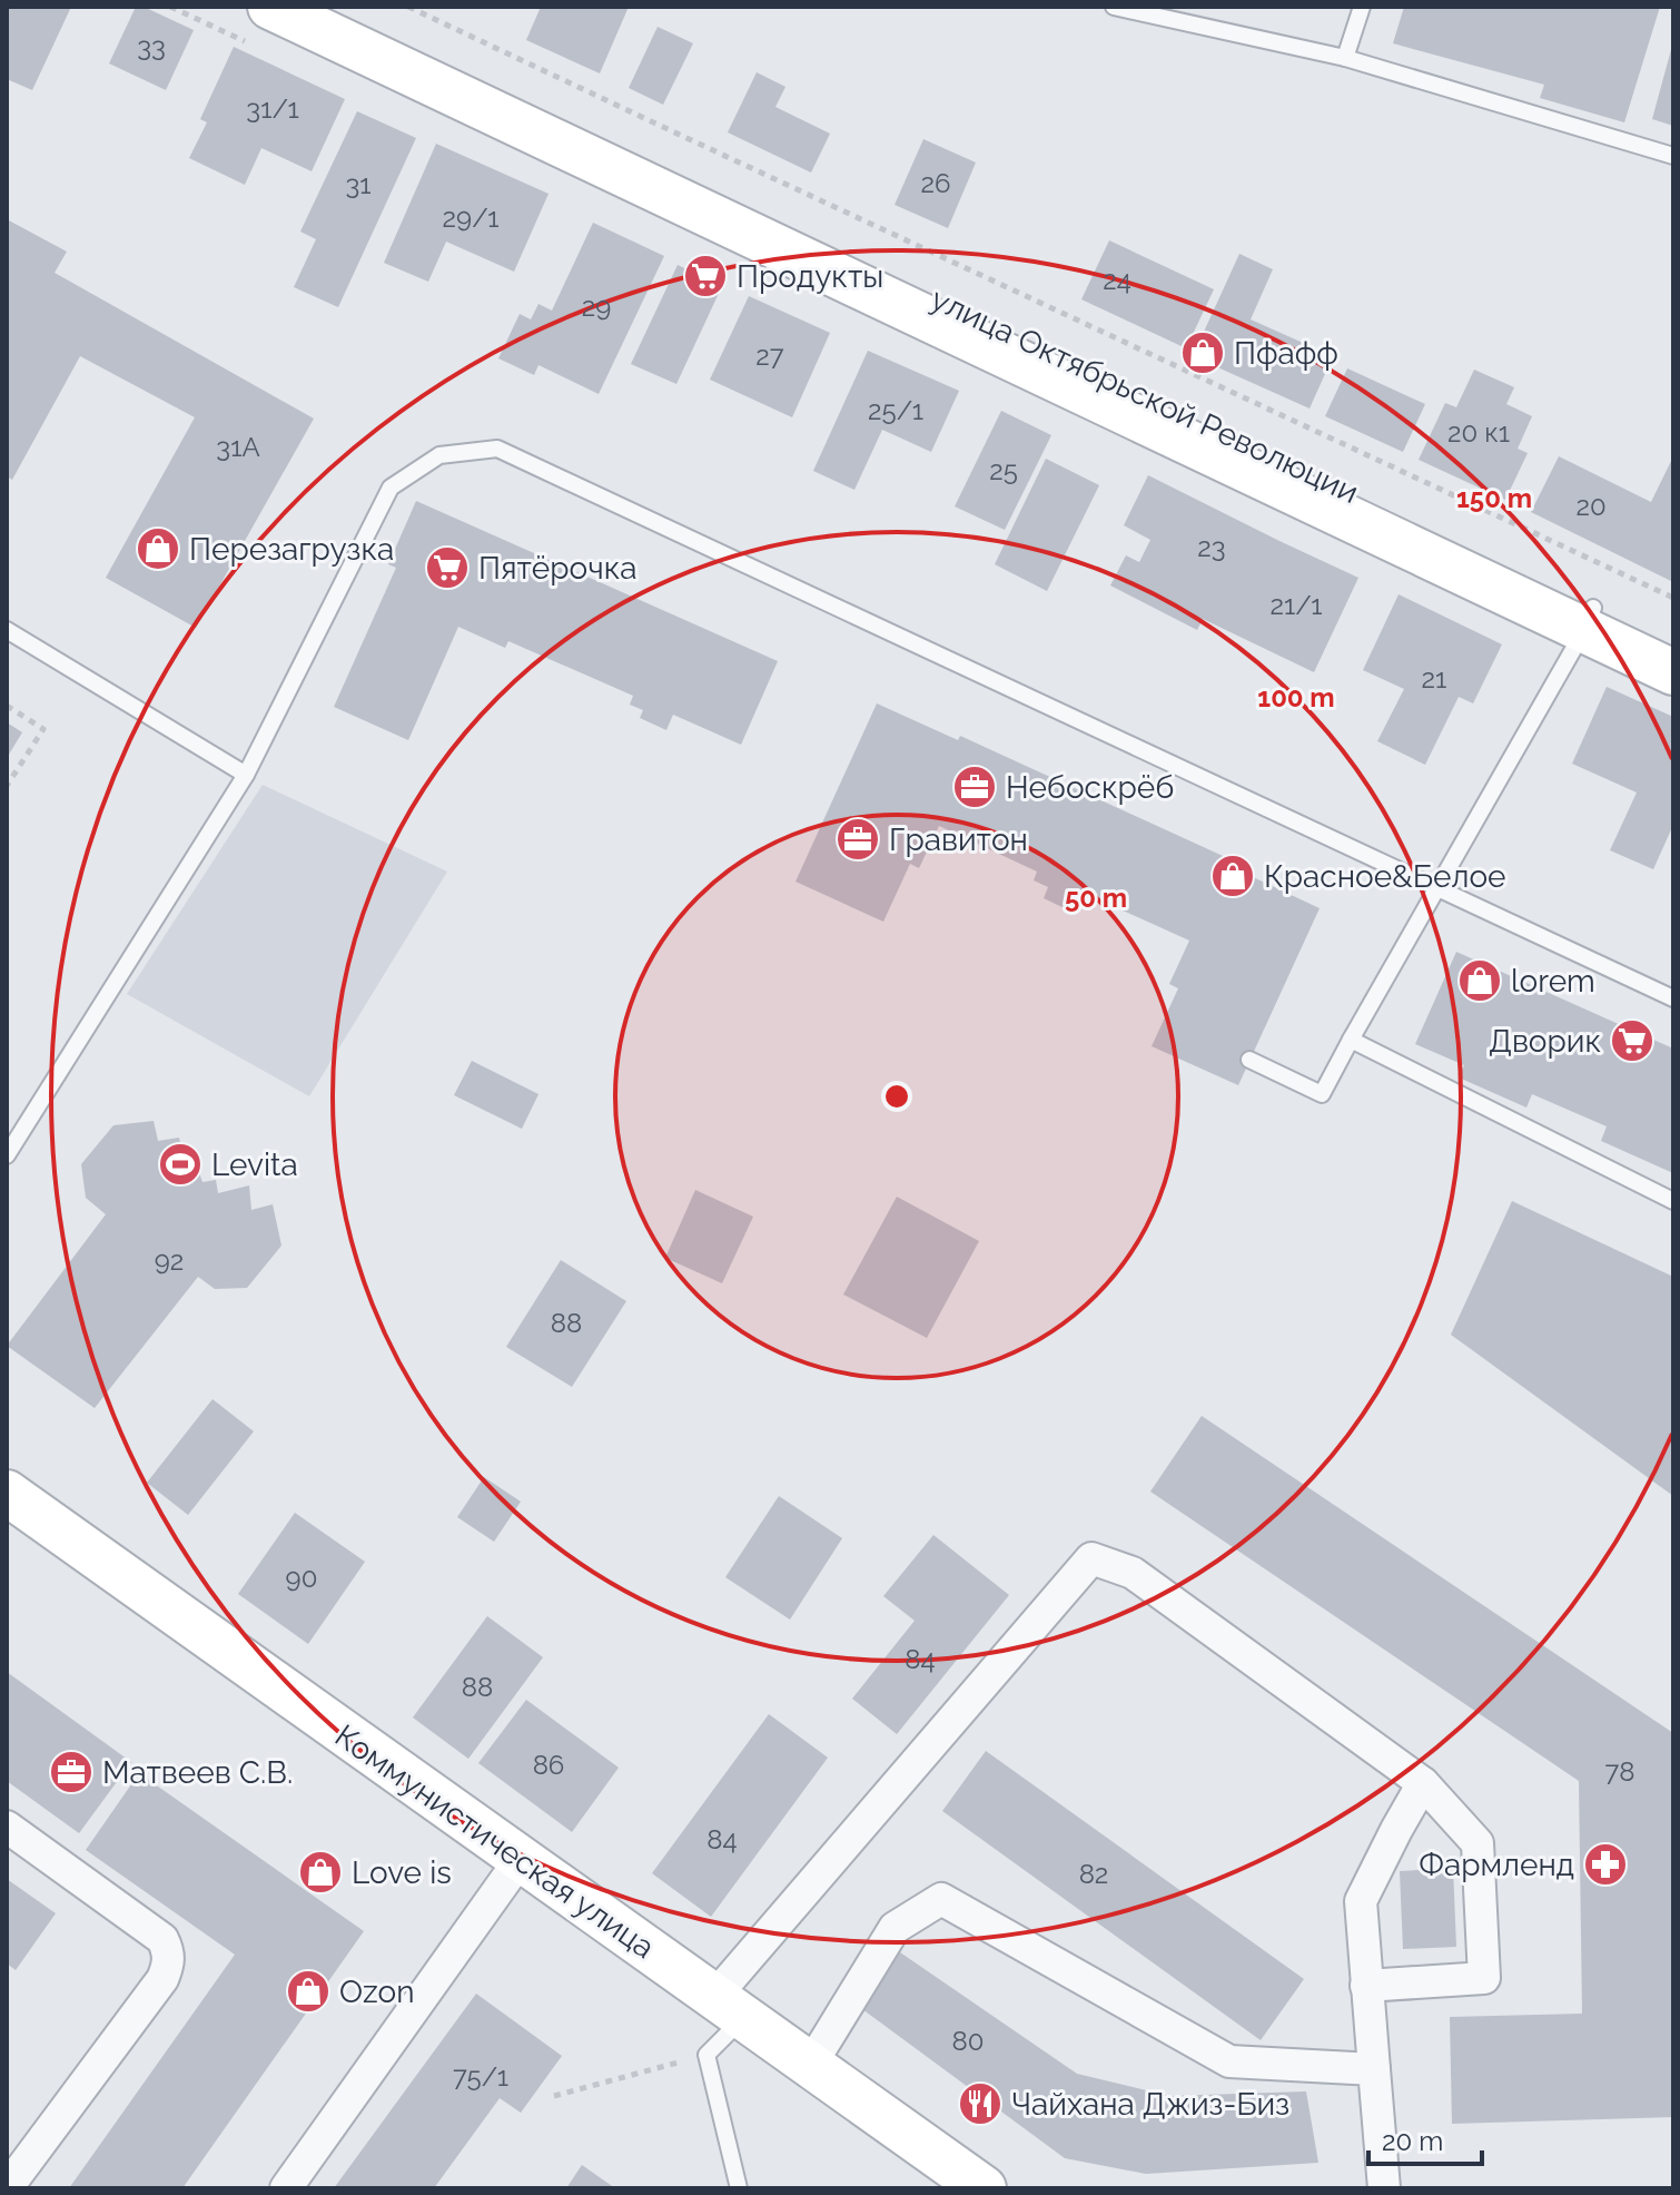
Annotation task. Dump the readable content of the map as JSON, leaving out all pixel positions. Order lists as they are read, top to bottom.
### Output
{
  "streets": {
    "street": ["улица Октябрьской Революции", "Коммунистическая улица"]
  },
  "places": {
    "supermarket": ["Продукты", "Пятёрочка", "Дворик"],
    "shop": [
      "Пфафф",
      "Перезагрузка",
      "Красное&Белое",
      "lorem",
      "Love is",
      "Ozon"
    ],
    "office": ["Небоскрёб", "Гравитон", "Матвеев С.В."],
    "sports": ["Levita"],
    "pharmacy": ["Фармленд"],
    "restaurant": ["Чайхана Джиз-Биз"]
  },
  "house_numbers": [
    "33",
    "31/1",
    "26",
    "31",
    "29/1",
    "24",
    "29",
    "27",
    "25/1",
    "20 к1",
    "31А",
    "25",
    "20",
    "23",
    "21/1",
    "21",
    "92",
    "88",
    "90",
    "84",
    "88",
    "86",
    "78",
    "84",
    "82",
    "80",
    "75/1"
  ],
  "scale_bar": "20 m",
  "rings": ["150 m", "100 m", "50 m"]
}
